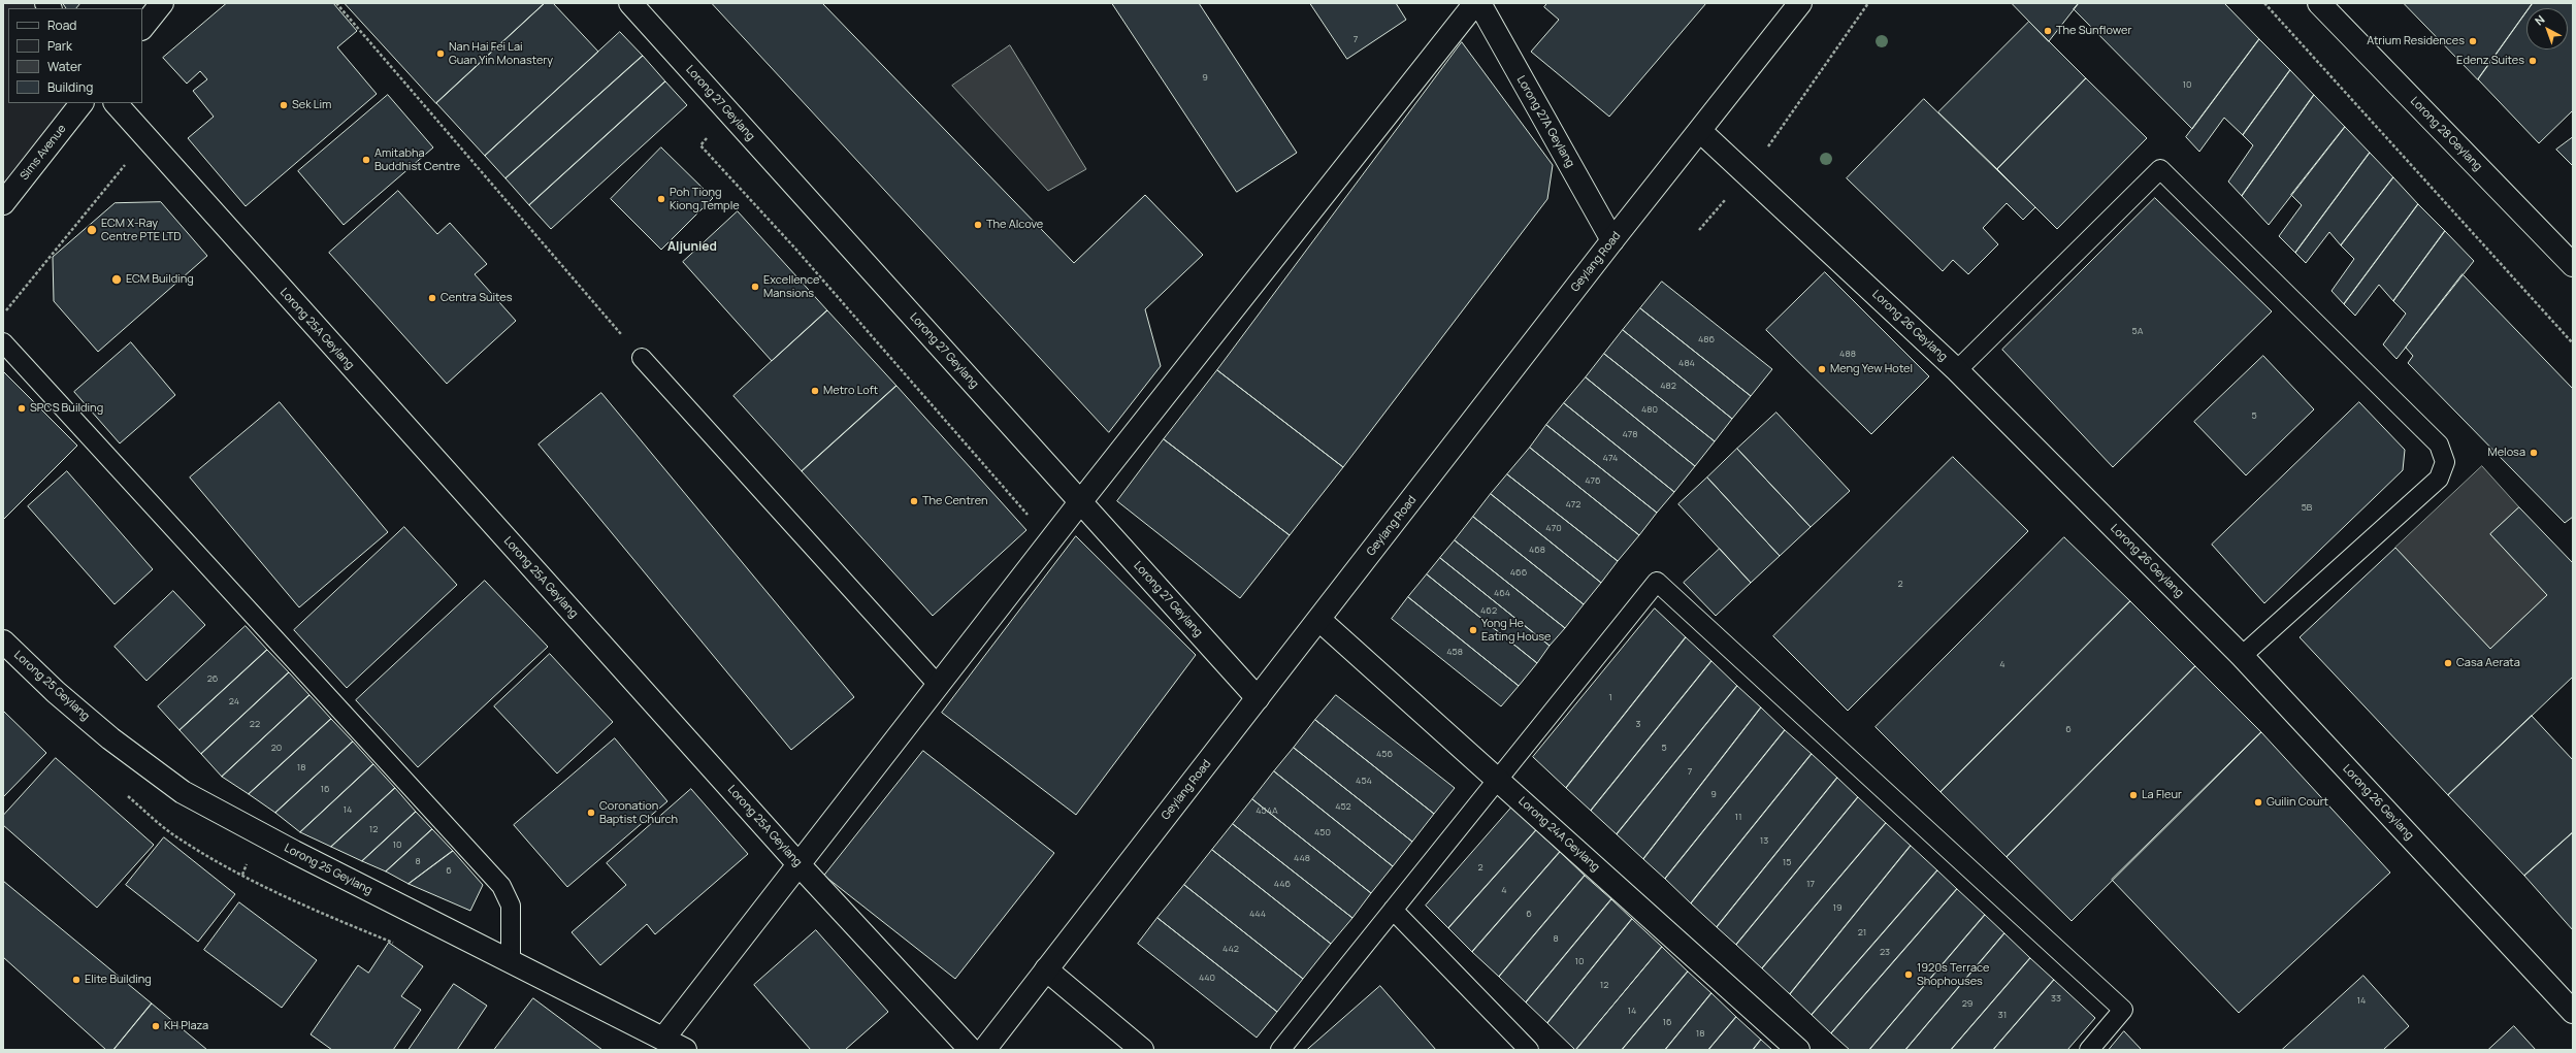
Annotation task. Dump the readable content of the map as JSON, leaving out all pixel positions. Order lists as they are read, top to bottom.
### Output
{
  "streets": {
    "street": [
      "Lorong 27 Geylang",
      "Lorong 27A Geylang",
      "Lorong 28 Geylang",
      "Sims Avenue",
      "Geylang Road",
      "Lorong 26 Geylang",
      "Lorong 25A Geylang",
      "Lorong 25 Geylang",
      "Lorong 24A Geylang"
    ]
  },
  "crossings": [
    ["Lorong 27 Geylang", "Geylang Road"],
    ["Lorong 27A Geylang", "Geylang Road"],
    ["Geylang Road", "Lorong 26 Geylang"],
    ["Geylang Road", "Lorong 24A Geylang"]
  ],
  "districts": ["Aljunied"],
  "places": [
    "The Sunflower",
    "Atrium Residences",
    "Nan Hai Fei Lai Guan Yin Monastery",
    "Edenz Suites",
    "Sek Lim",
    "Amitabha Buddhist Centre",
    "Poh Tiong Kiong Temple",
    "The Alcove",
    "ECM X-Ray Centre PTE LTD",
    "ECM Building",
    "Excellence Mansions",
    "Centra Suites",
    "Meng Yew Hotel",
    "Metro Loft",
    "SPCS Building",
    "Melosa",
    "The Centren",
    "Yong He Eating House",
    "Casa Aerata",
    "La Fleur",
    "Guilin Court",
    "Coronation Baptist Church",
    "1920s Terrace Shophouses",
    "Elite Building",
    "KH Plaza"
  ],
  "house_numbers": [
    "7",
    "9",
    "10",
    "5A",
    "486",
    "488",
    "484",
    "482",
    "480",
    "5",
    "478",
    "474",
    "476",
    "472",
    "5B",
    "470",
    "468",
    "466",
    "2",
    "464",
    "462",
    "458",
    "4",
    "26",
    "1",
    "24",
    "22",
    "3",
    "6",
    "20",
    "5",
    "456",
    "18",
    "7",
    "454",
    "16",
    "9",
    "452",
    "14",
    "454A",
    "11",
    "12",
    "450",
    "13",
    "10",
    "448",
    "8",
    "15",
    "2",
    "6",
    "446",
    "17",
    "4",
    "19",
    "444",
    "6",
    "21",
    "8",
    "442",
    "23",
    "10",
    "440",
    "12",
    "33",
    "14",
    "29",
    "14",
    "31",
    "16",
    "18"
  ],
  "legend": [
    "Road",
    "Park",
    "Water",
    "Building"
  ],
  "north": "top left"
}
